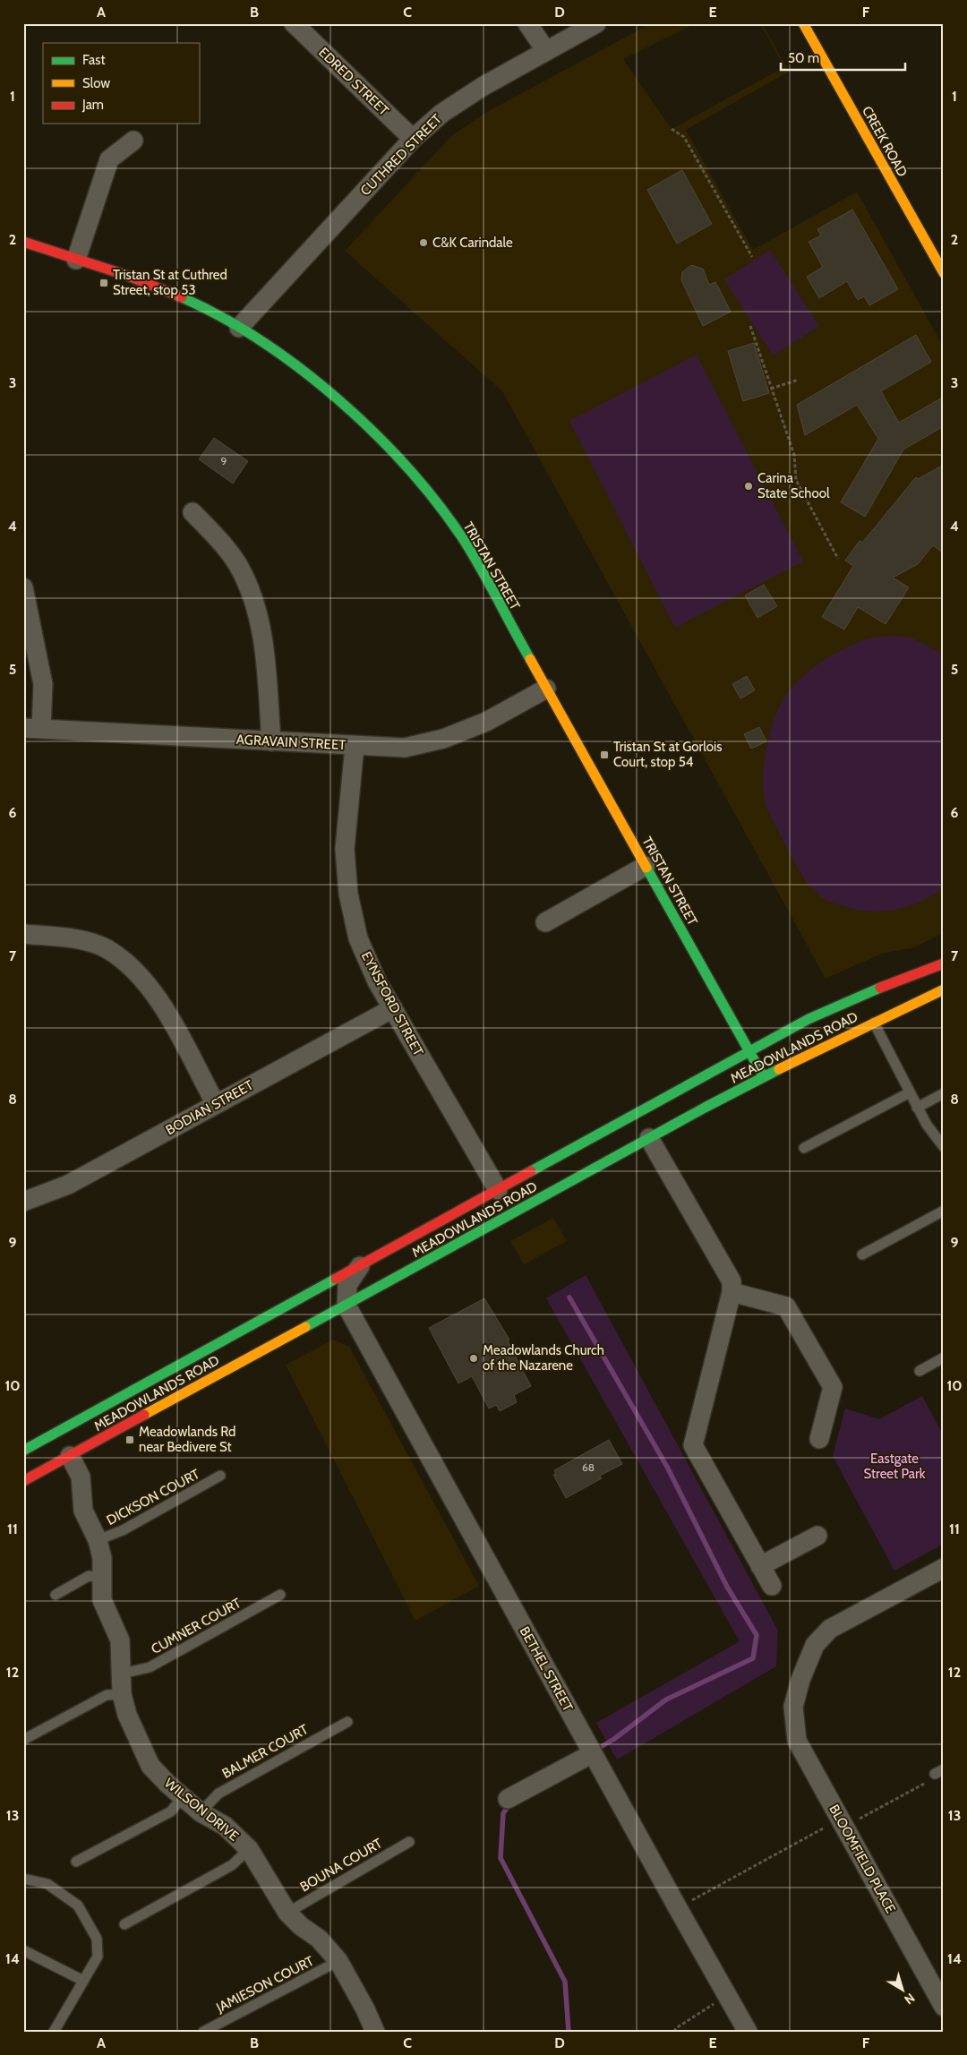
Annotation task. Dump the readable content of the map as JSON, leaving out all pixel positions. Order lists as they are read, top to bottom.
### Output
{
  "streets": {
    "main road": ["CREEK ROAD", "TRISTAN STREET", "MEADOWLANDS ROAD"],
    "street": [
      "EDRED STREET",
      "CUTHRED STREET",
      "AGRAVAIN STREET",
      "EYNSFORD STREET",
      "BODIAN STREET",
      "BETHEL STREET",
      "WILSON DRIVE",
      "BLOOMFIELD PLACE"
    ],
    "lane": [
      "DICKSON COURT",
      "CUMNER COURT",
      "BALMER COURT",
      "BOUNA COURT",
      "JAMIESON COURT"
    ]
  },
  "crossings": [
    ["EDRED STREET", "CUTHRED STREET"],
    ["CUTHRED STREET", "TRISTAN STREET"],
    ["TRISTAN STREET", "AGRAVAIN STREET"],
    ["TRISTAN STREET", "MEADOWLANDS ROAD"],
    ["AGRAVAIN STREET", "EYNSFORD STREET"],
    ["EYNSFORD STREET", "MEADOWLANDS ROAD"],
    ["EYNSFORD STREET", "BODIAN STREET"],
    ["MEADOWLANDS ROAD", "BETHEL STREET"],
    ["MEADOWLANDS ROAD", "WILSON DRIVE"],
    ["DICKSON COURT", "WILSON DRIVE"],
    ["CUMNER COURT", "WILSON DRIVE"],
    ["BALMER COURT", "WILSON DRIVE"],
    ["WILSON DRIVE", "BOUNA COURT"],
    ["WILSON DRIVE", "JAMIESON COURT"]
  ],
  "parks": ["Eastgate Street Park"],
  "places": {
    "other": ["C&K Carindale", "Carina State School", "Meadowlands Church of the Nazarene"],
    "transit": ["Tristan St at Cuthred Street, stop 53", "Tristan St at Gorlois Court, stop 54", "Meadowlands Rd near Bedivere St"]
  },
  "house_numbers": ["9", "68"],
  "legend": ["Fast", "Slow", "Jam"],
  "scale_bar": "50 m",
  "north": "bottom right",
  "grid": {
    "columns": [
      "A",
      "B",
      "C",
      "D",
      "E",
      "F"
    ],
    "rows": [
      "1",
      "2",
      "3",
      "4",
      "5",
      "6",
      "7",
      "8",
      "9",
      "10",
      "11",
      "12",
      "13",
      "14"
    ]
  }
}
